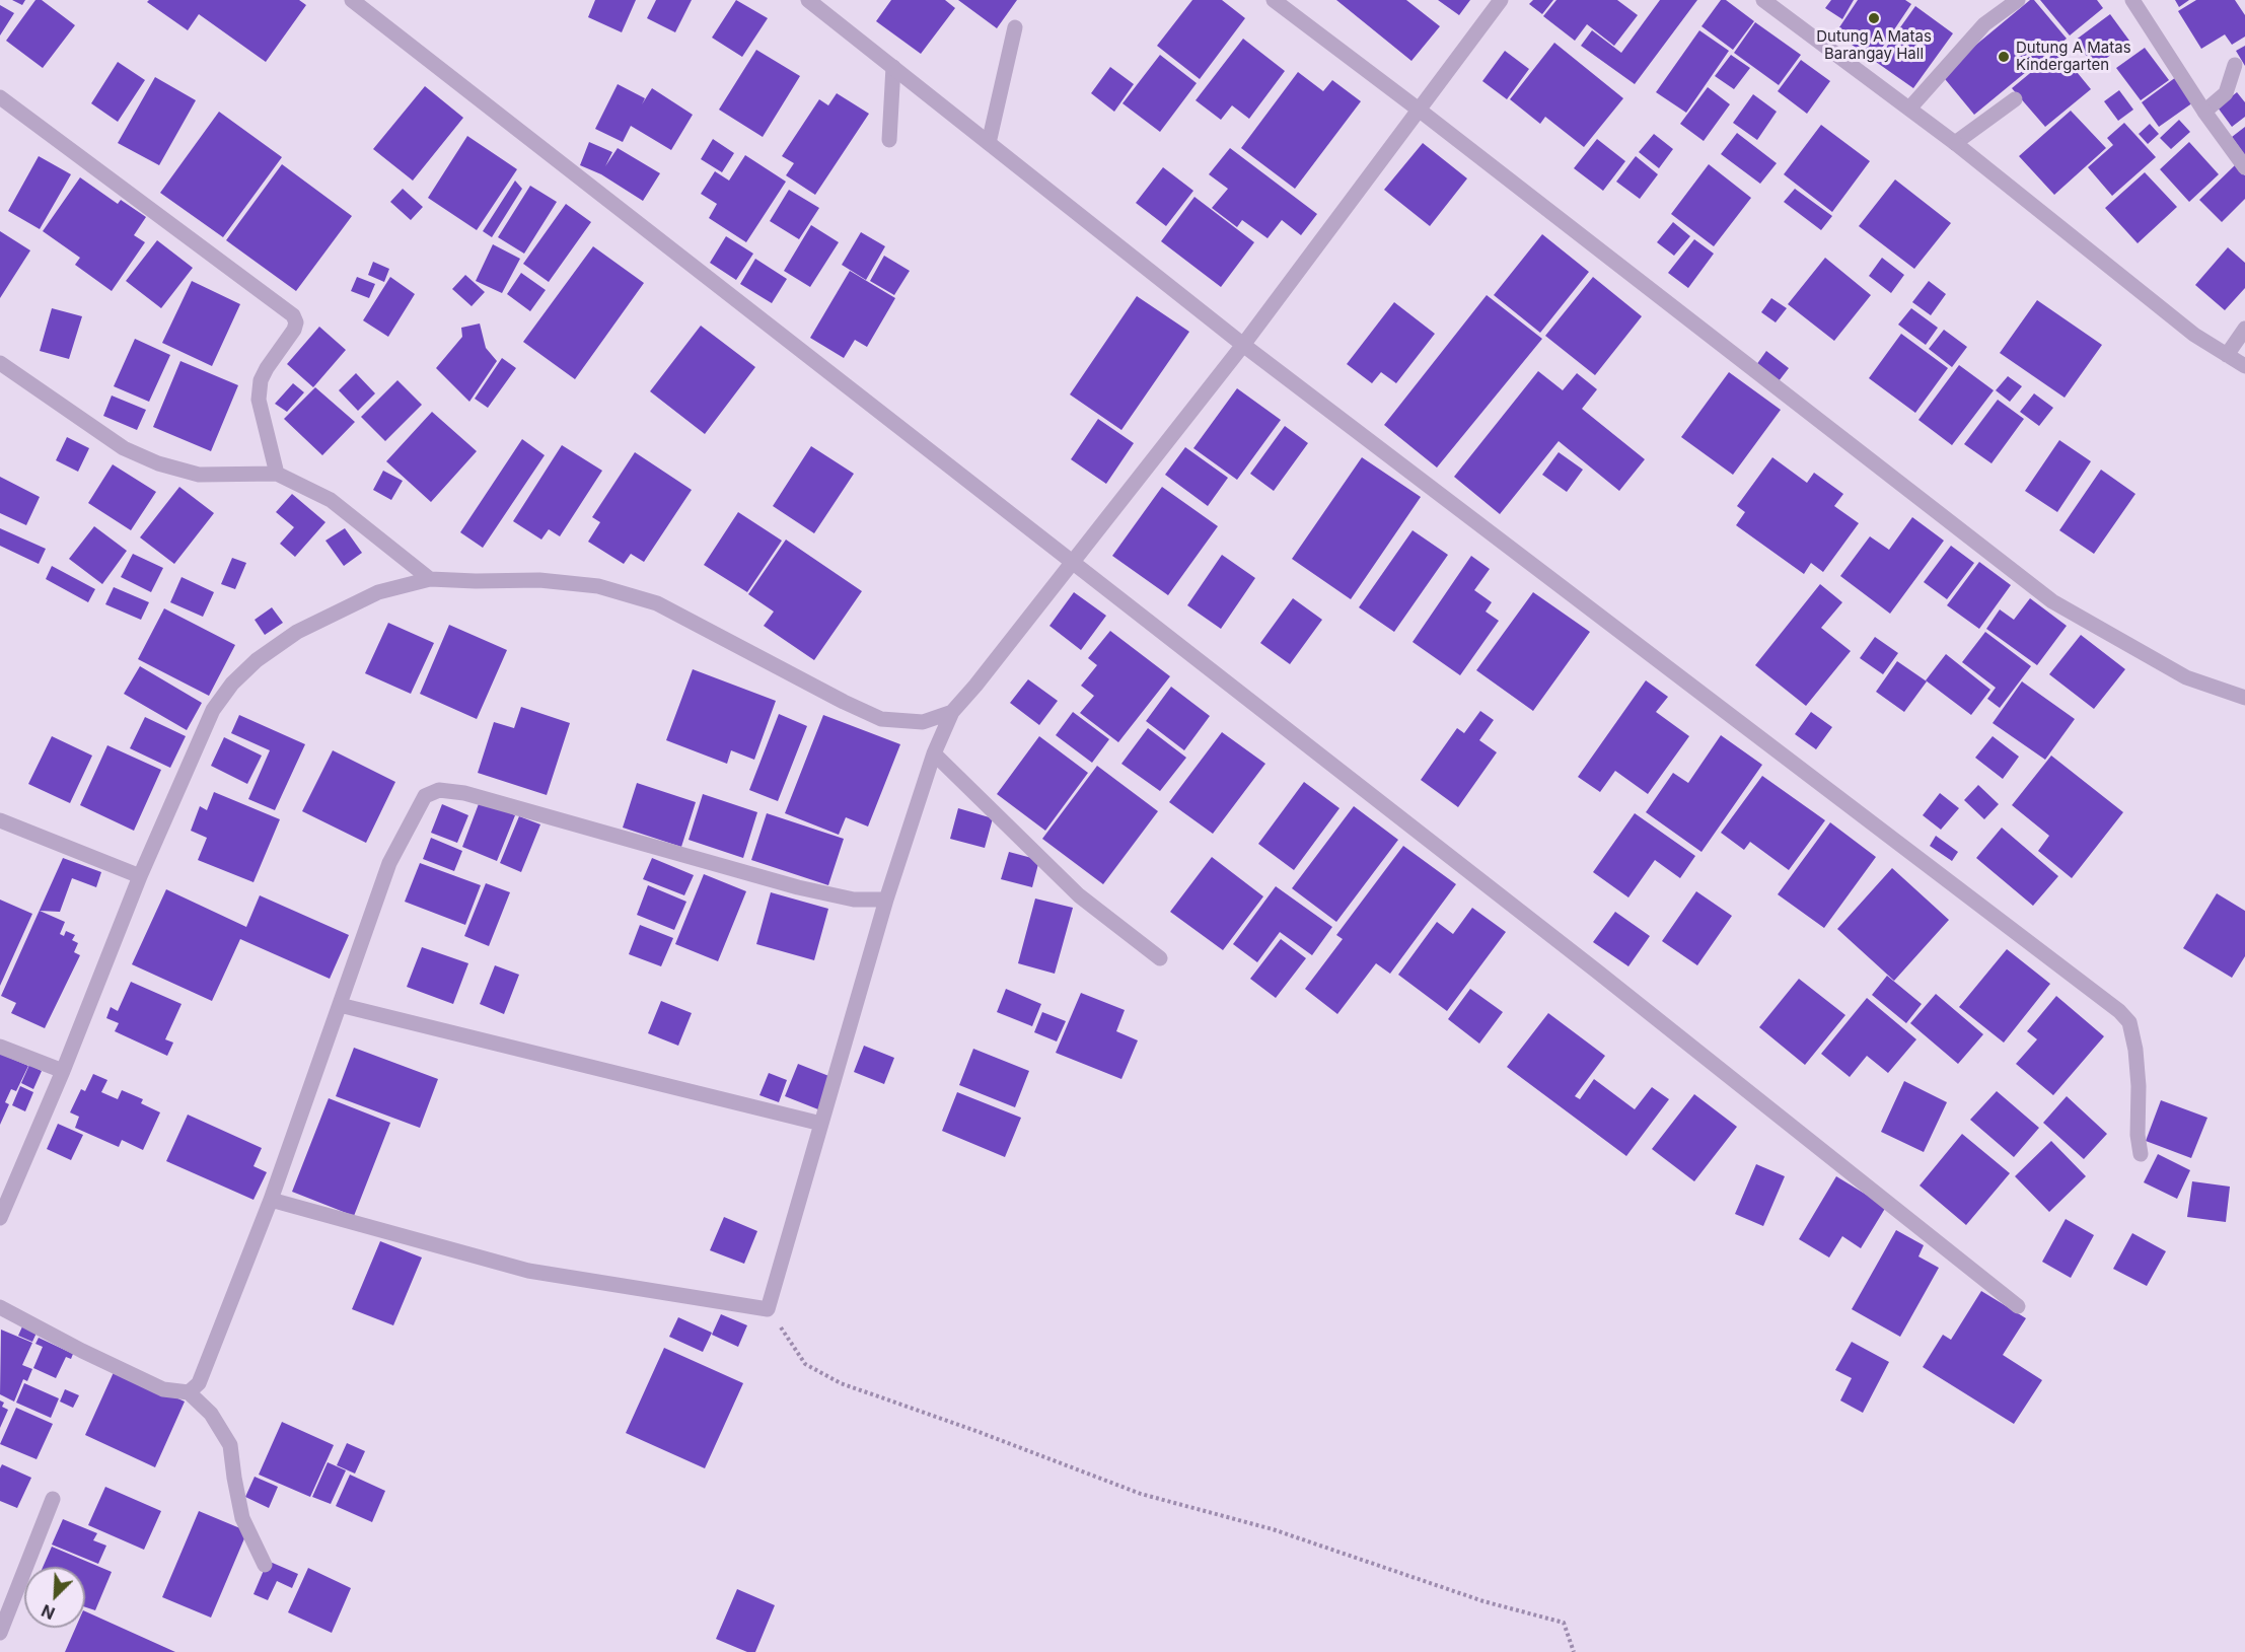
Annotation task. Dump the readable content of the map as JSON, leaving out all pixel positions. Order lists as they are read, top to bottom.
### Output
{
  "places": ["Dutung A Matas Barangay Hall", "Dutung A Matas Kindergarten"],
  "north": "bottom left"
}
